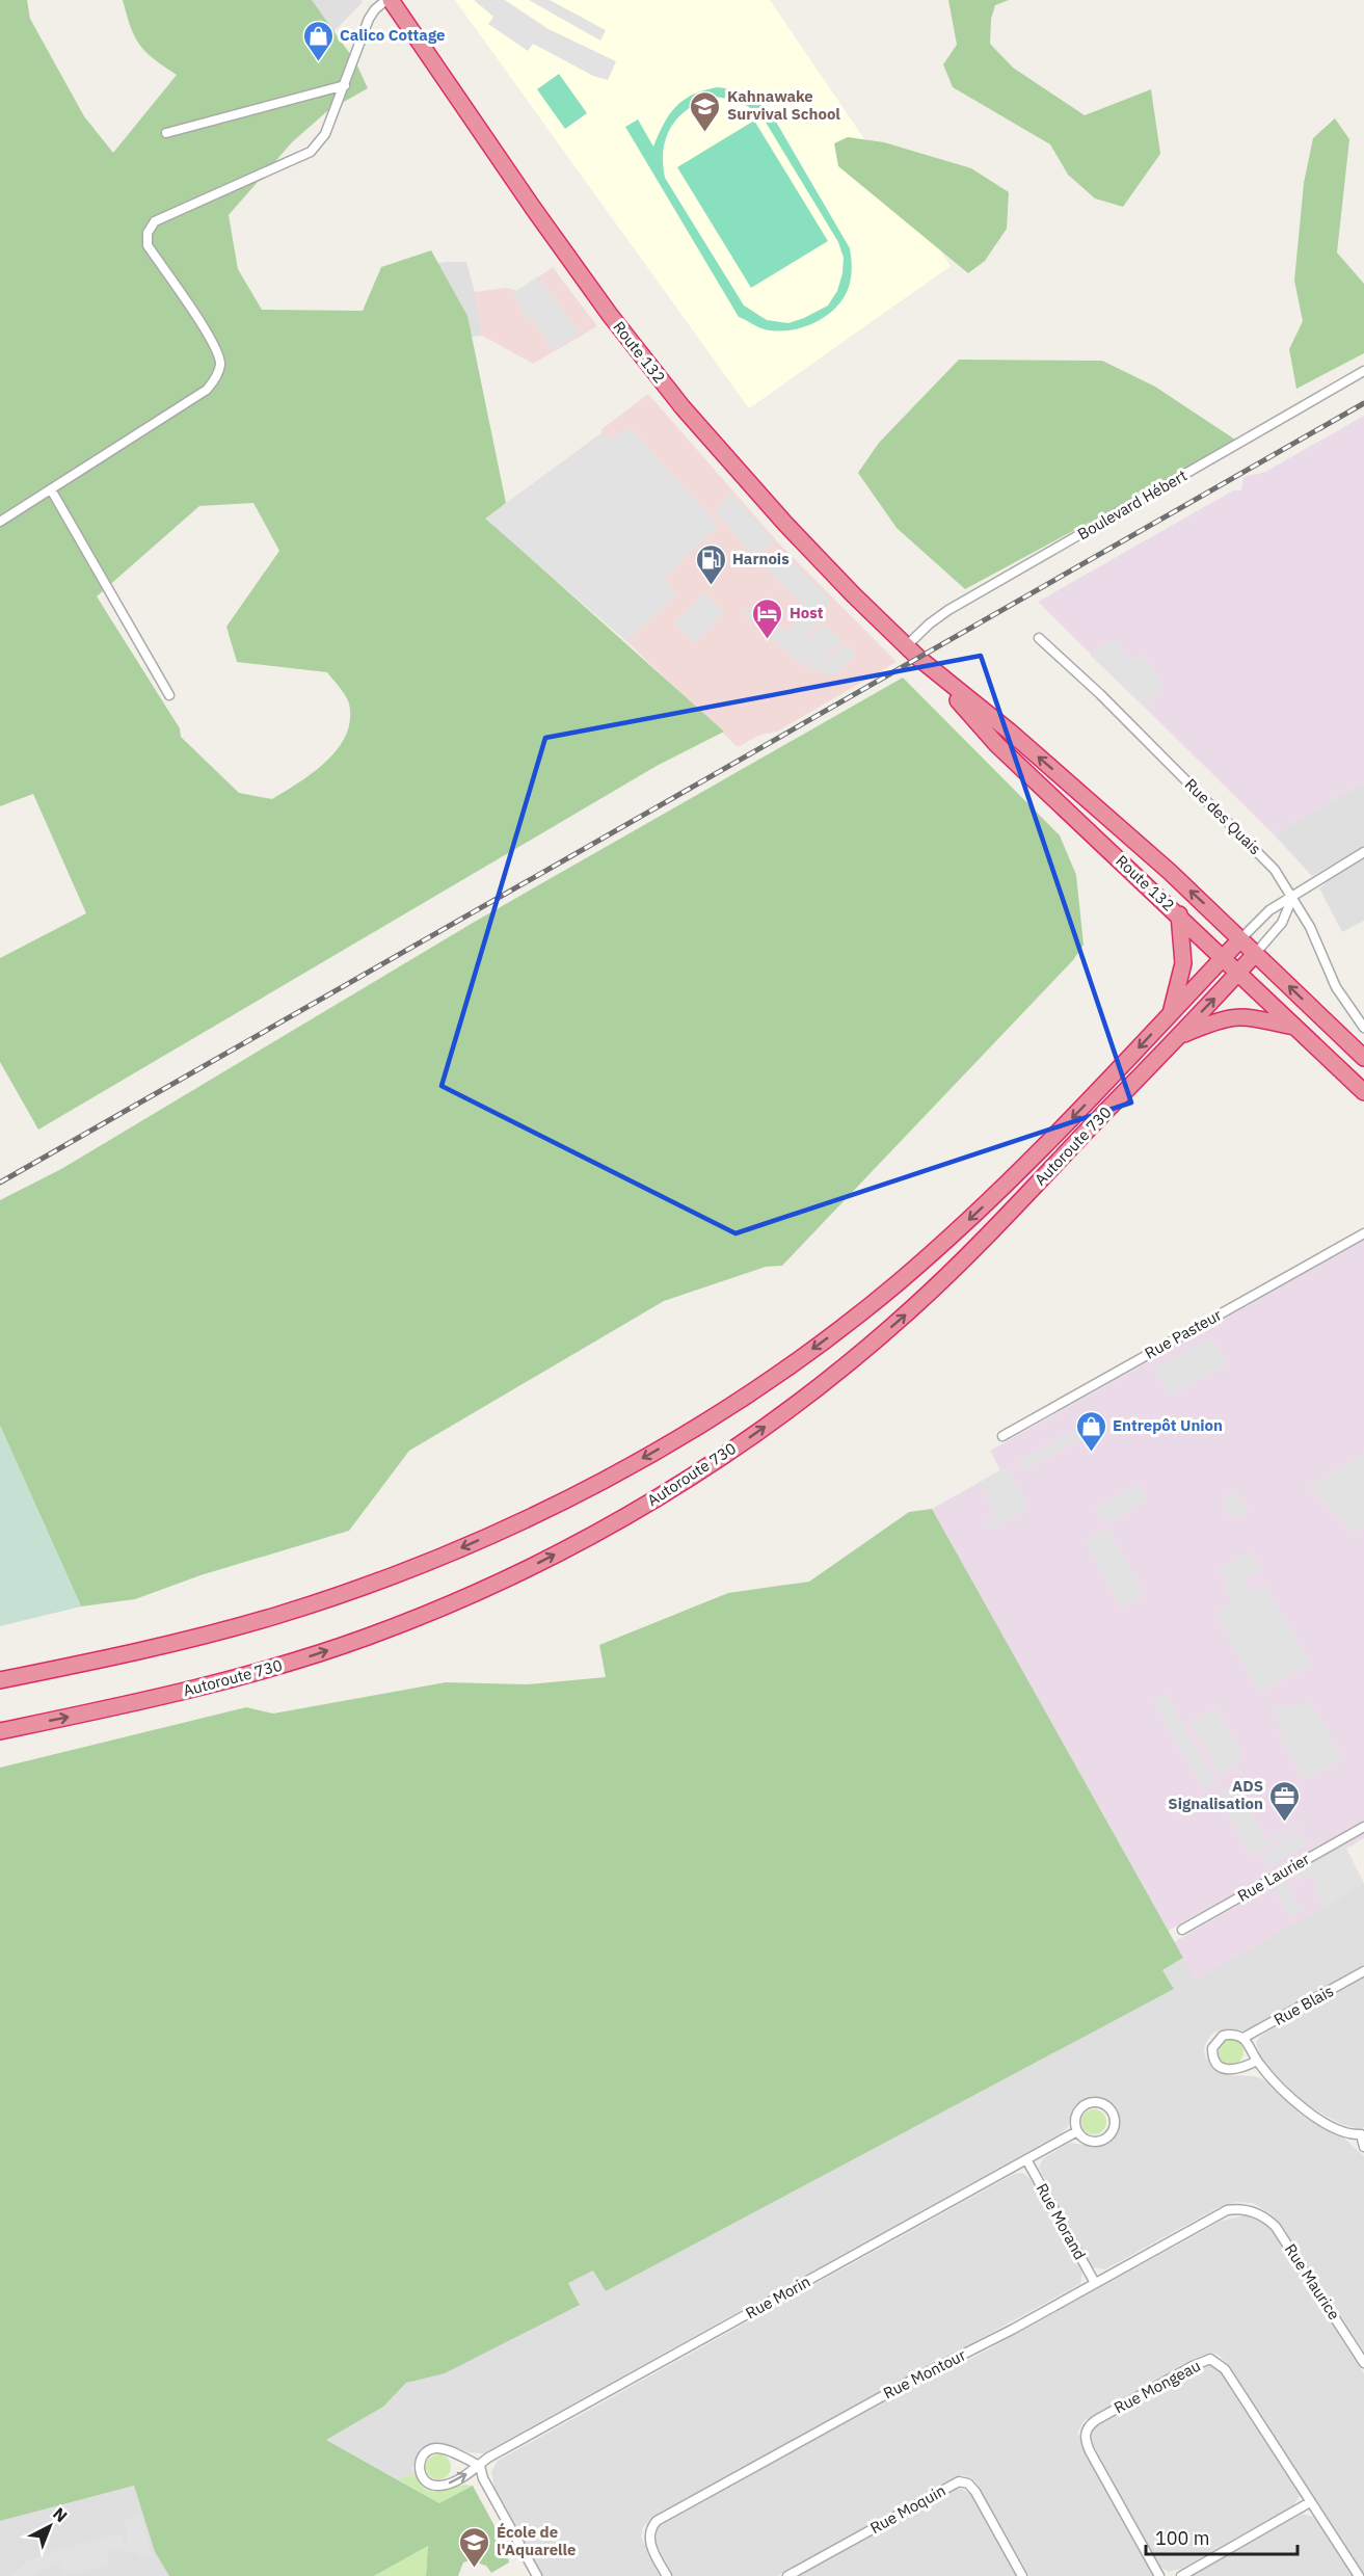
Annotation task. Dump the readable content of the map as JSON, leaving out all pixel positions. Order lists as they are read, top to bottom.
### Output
{
  "streets": {
    "highway": ["Route 132", "Autoroute 730"],
    "street": [
      "Boulevard Hébert",
      "Rue des Quais",
      "Rue Pasteur",
      "Rue Laurier",
      "Rue Blais",
      "Rue Morand",
      "Rue Maurice",
      "Rue Morin",
      "Rue Montour",
      "Rue Mongeau",
      "Rue Moquin"
    ]
  },
  "crossings": [
    ["Route 132", "Boulevard Hébert"],
    ["Route 132", "Autoroute 730"],
    ["Rue Morand", "Rue Morin"],
    ["Rue Morand", "Rue Montour"],
    ["Rue Maurice", "Rue Montour"]
  ],
  "places": {
    "shop": ["Calico Cottage", "Entrepôt Union"],
    "school or university": ["Kahnawake Survival School", "École de l'Aquarelle"],
    "fuel station": ["Harnois"],
    "hotel": ["Host"],
    "office": ["ADS Signalisation"]
  },
  "scale_bar": "100 m",
  "north": "top right"
}
